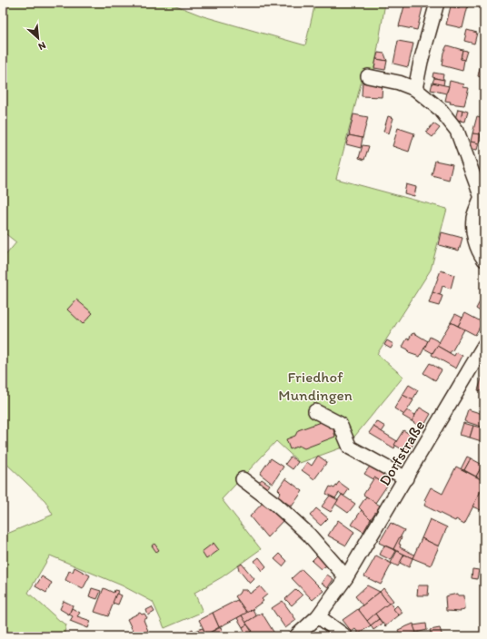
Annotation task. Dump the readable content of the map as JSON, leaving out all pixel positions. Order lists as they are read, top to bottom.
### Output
{
  "streets": {
    "street": ["Dorfstraße"]
  },
  "parks": ["Friedhof Mundingen"],
  "north": "bottom right"
}
